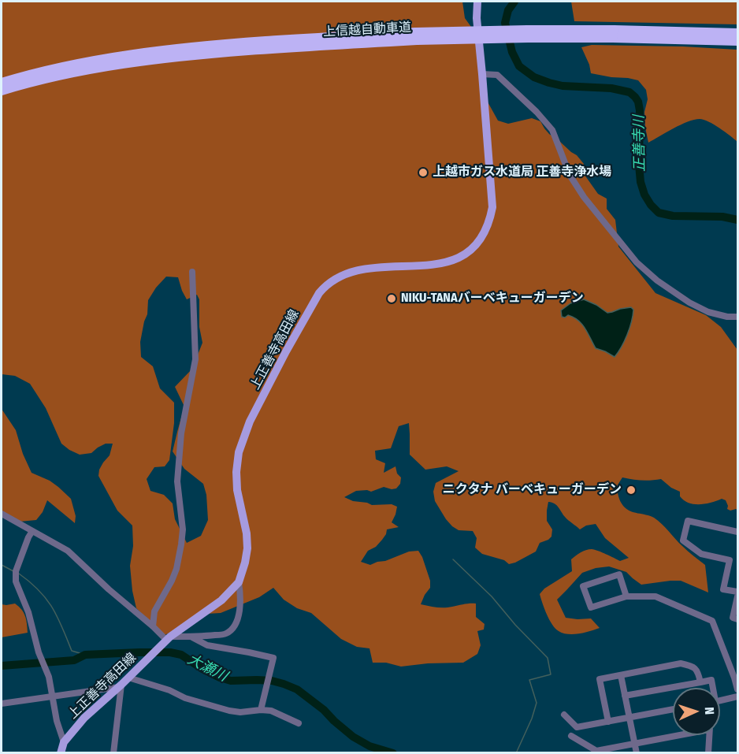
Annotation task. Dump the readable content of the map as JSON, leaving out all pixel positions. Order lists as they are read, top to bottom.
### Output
{
  "streets": {
    "highway": ["上信越自動車道"],
    "main road": ["上正善寺高田線"]
  },
  "water": ["正善寺川", "大瀬川"],
  "places": ["上越市ガス水道局 正善寺浄水場", "NIKU-TANAバーベキューガーデン", "ニクタナ バーベキューガーデン"],
  "north": "right"
}
